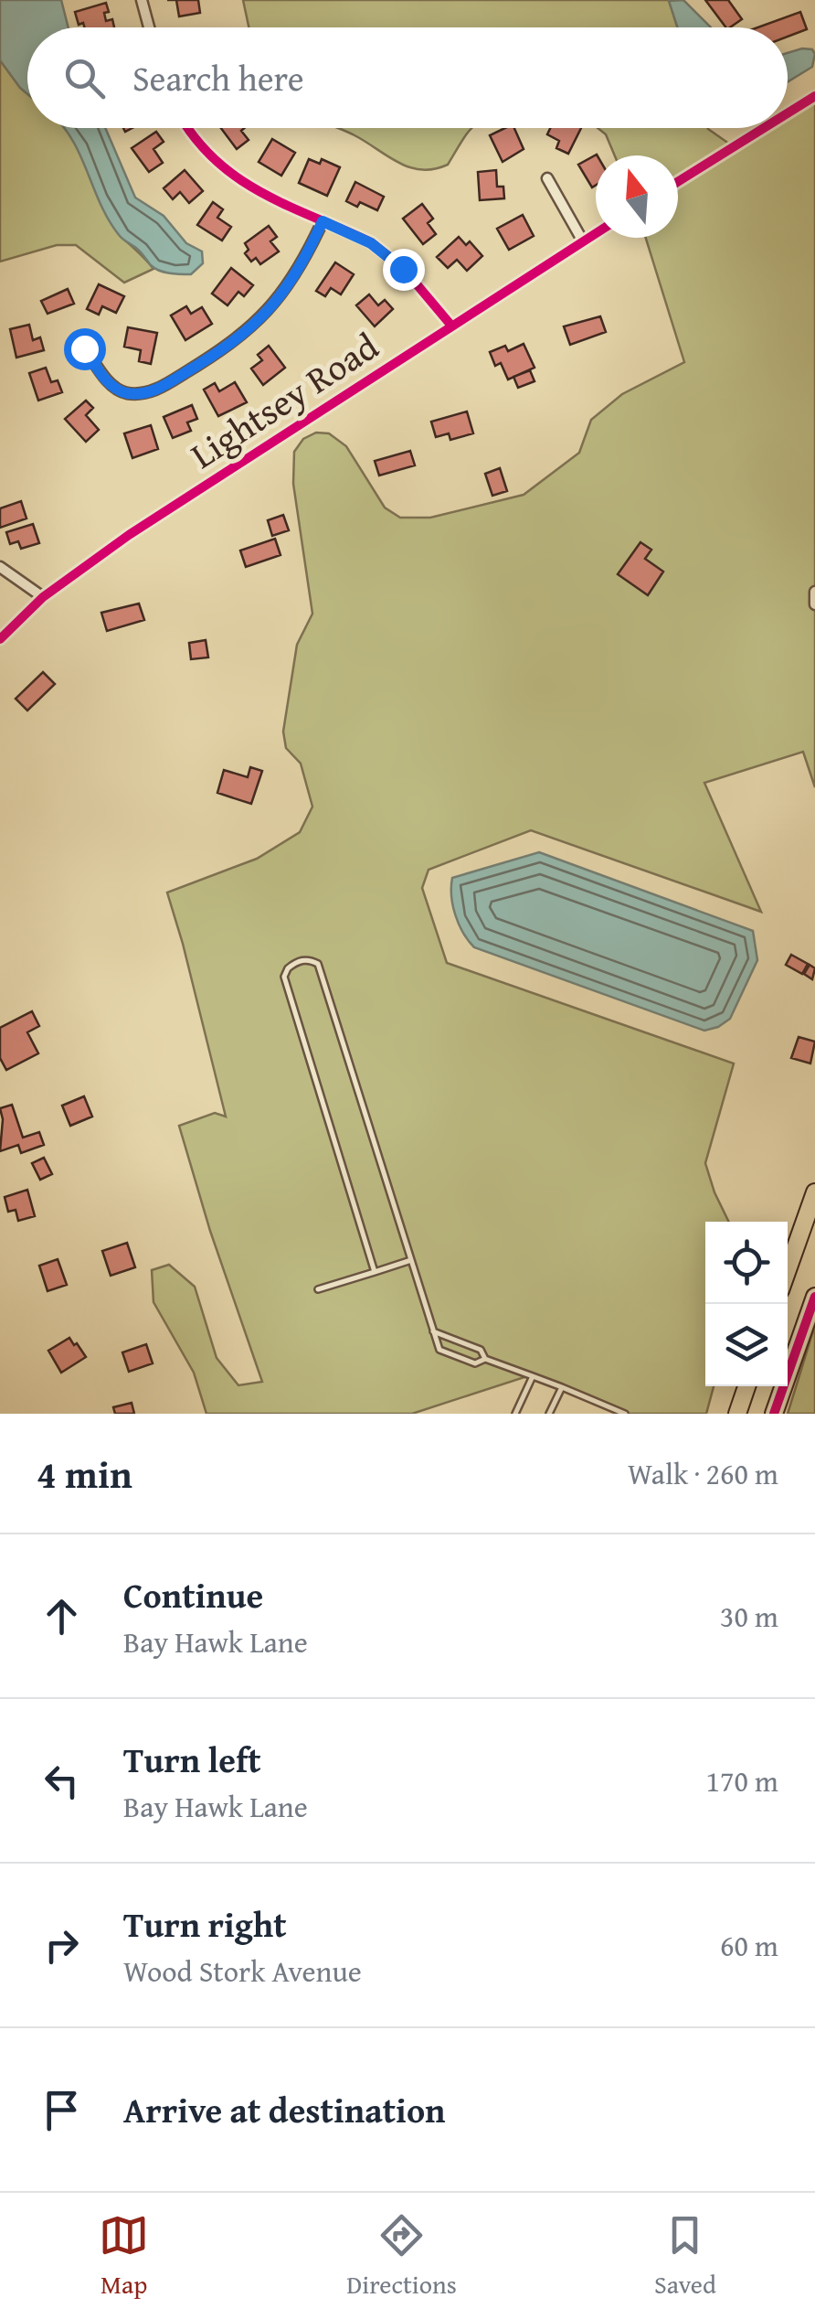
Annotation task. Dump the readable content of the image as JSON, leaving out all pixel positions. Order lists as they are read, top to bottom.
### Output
{
  "streets": {
    "street": ["Lightsey Road"]
  },
  "north": "top",
  "page": {
    "search": "Search here",
    "heading": ["4 min", "Walk · 260 m"],
    "list": [
      ["Continue", "Bay Hawk Lane", "30 m"],
      ["Turn left", "Bay Hawk Lane", "170 m"],
      ["Turn right", "Wood Stork Avenue", "60 m"],
      "Arrive at destination"
    ],
    "nav": ["Map", "Directions", "Saved"]
  }
}
